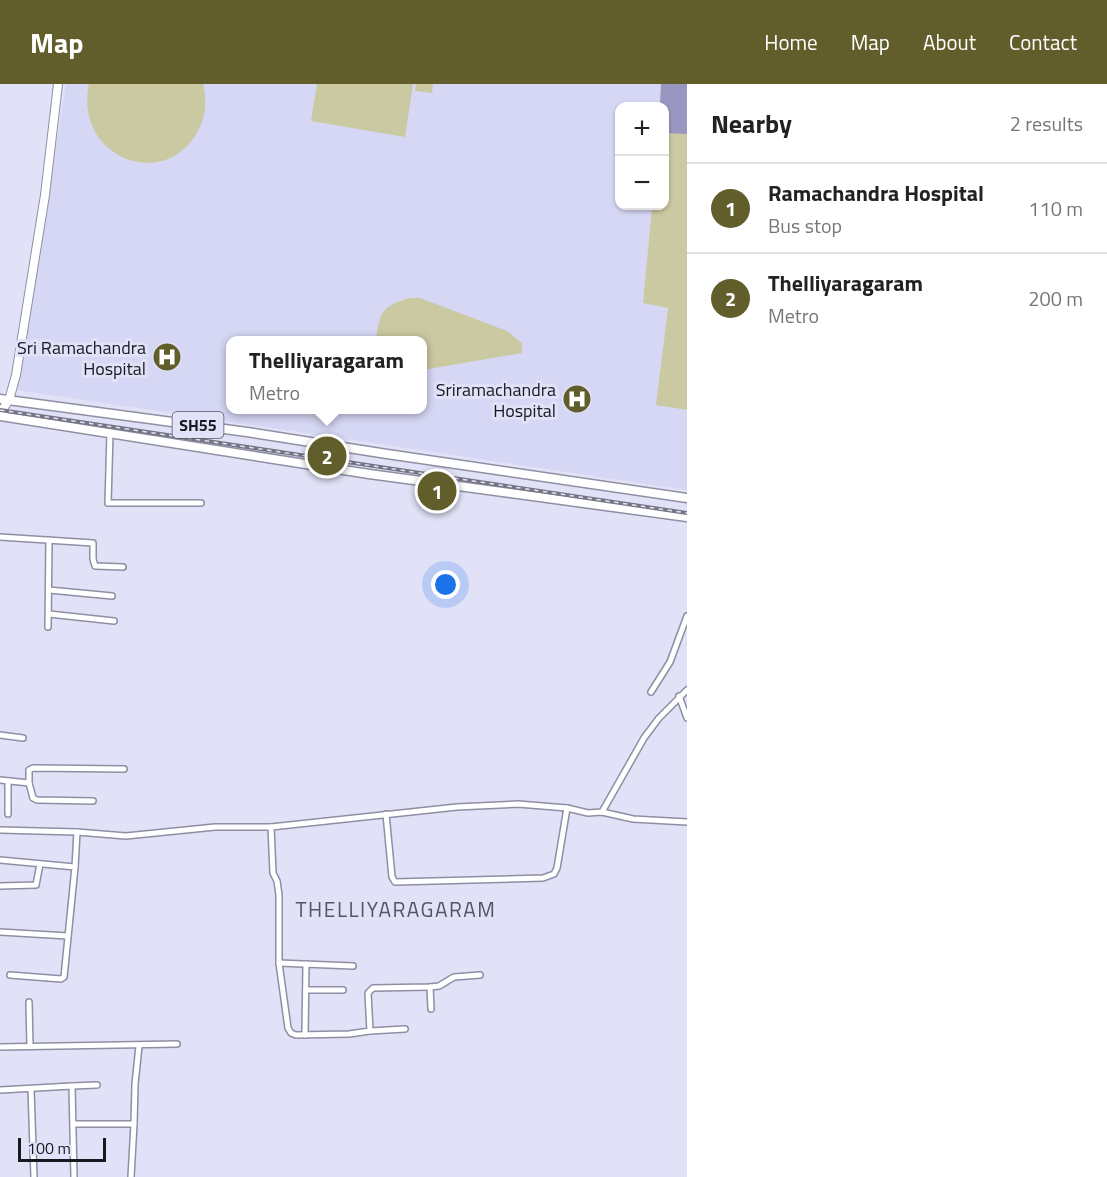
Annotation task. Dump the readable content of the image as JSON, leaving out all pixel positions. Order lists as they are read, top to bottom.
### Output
{
  "streets": {
    "main road": ["SH55"]
  },
  "districts": ["THELLIYARAGARAM"],
  "places": {
    "hospital": ["Sri Ramachandra Hospital", "Sriramachandra Hospital"]
  },
  "scale_bar": "100 m",
  "page": {
    "header": "Map",
    "nav": [
      "Home",
      "Map",
      "About",
      "Contact"
    ],
    "heading": ["Nearby", "2 results"],
    "map_buttons": ["+", "−"],
    "list": [
      {
        "mark": "1",
        "name": "Ramachandra Hospital",
        "note": "Bus stop",
        "value": "110 m"
      },
      {
        "mark": "2",
        "name": "Thelliyaragaram",
        "note": "Metro",
        "value": "200 m"
      }
    ],
    "popup": ["Thelliyaragaram", "Metro"],
    "pins": ["2", "1"],
    "scale": "100 m"
  }
}
